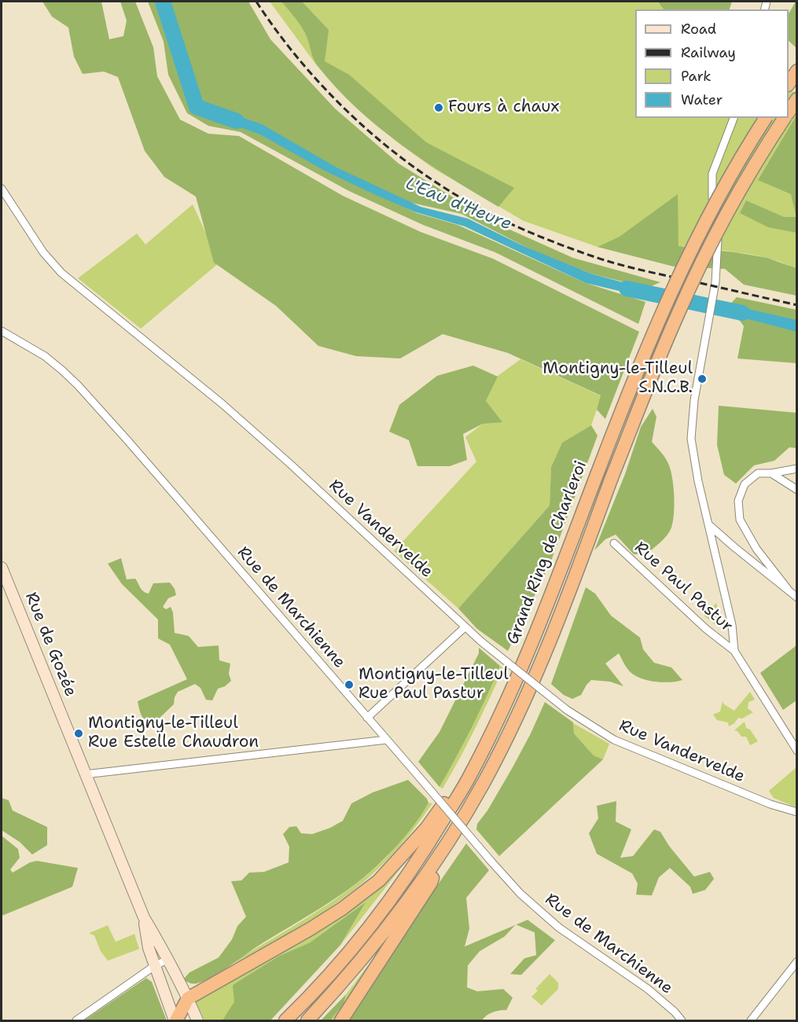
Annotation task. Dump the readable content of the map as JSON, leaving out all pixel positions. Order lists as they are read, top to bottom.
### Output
{
  "streets": {
    "highway": ["Grand Ring de Charleroi"],
    "main road": ["Rue de Gozée"],
    "street": ["Rue Vandervelde", "Rue Paul Pastur", "Rue de Marchienne"]
  },
  "water": ["L'Eau d'Heure"],
  "places": [
    "Fours à chaux",
    "Montigny-le-Tilleul S.N.C.B.",
    "Montigny-le-Tilleul Rue Paul Pastur",
    "Montigny-le-Tilleul Rue Estelle Chaudron"
  ],
  "legend": [
    "Road",
    "Railway",
    "Park",
    "Water"
  ]
}
